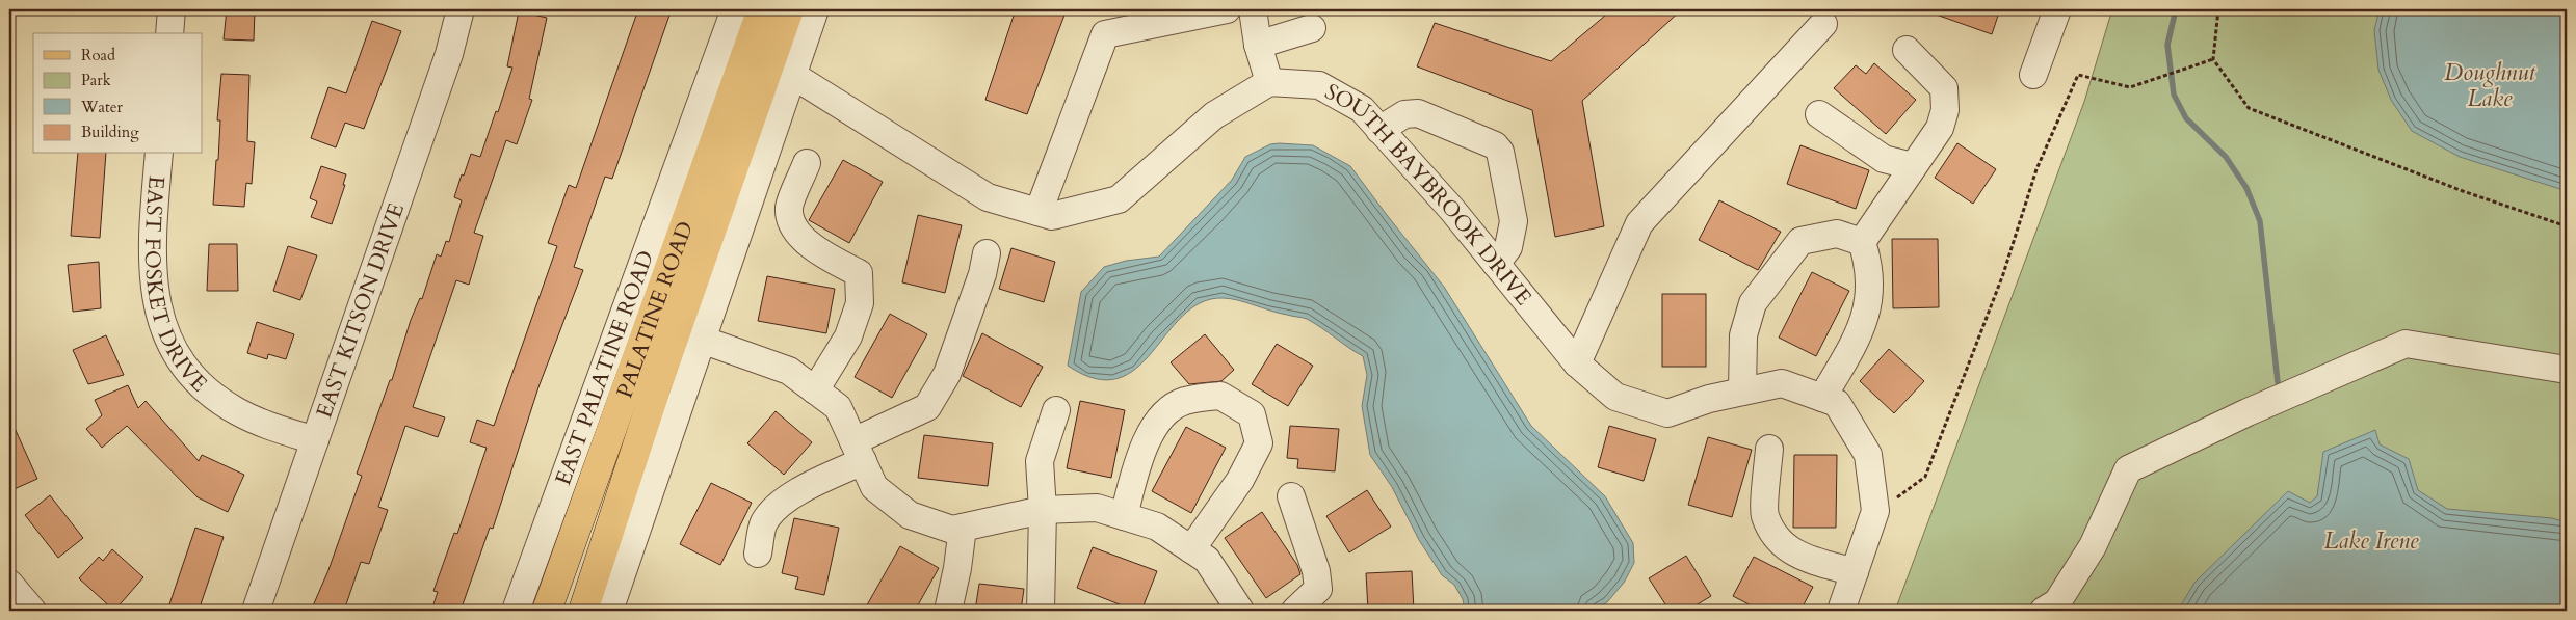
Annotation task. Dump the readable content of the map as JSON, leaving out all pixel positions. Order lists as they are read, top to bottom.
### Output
{
  "streets": {
    "main road": ["PALATINE ROAD"],
    "street": [
      "SOUTH BAYBROOK DRIVE",
      "EAST FOSKET DRIVE",
      "EAST KITSON DRIVE",
      "EAST PALATINE ROAD"
    ]
  },
  "crossings": [
    ["EAST FOSKET DRIVE", "EAST KITSON DRIVE"]
  ],
  "water": ["Doughnut Lake", "Lake Irene"],
  "legend": [
    "Road",
    "Park",
    "Water",
    "Building"
  ]
}
